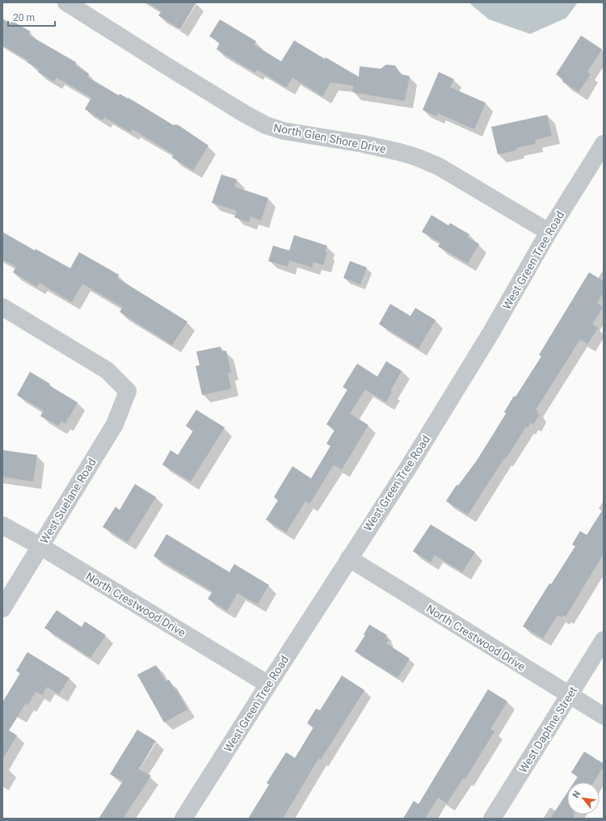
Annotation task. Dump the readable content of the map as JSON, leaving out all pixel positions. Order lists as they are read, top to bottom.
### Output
{
  "streets": {
    "street": [
      "North Glen Shore Drive",
      "West Green Tree Road",
      "West Suelane Road",
      "North Crestwood Drive",
      "West Daphne Street"
    ]
  },
  "crossings": [
    ["North Glen Shore Drive", "West Green Tree Road"],
    ["West Green Tree Road", "North Crestwood Drive"],
    ["West Suelane Road", "North Crestwood Drive"],
    ["North Crestwood Drive", "West Daphne Street"]
  ],
  "scale_bar": "20 m",
  "north": "top left"
}
